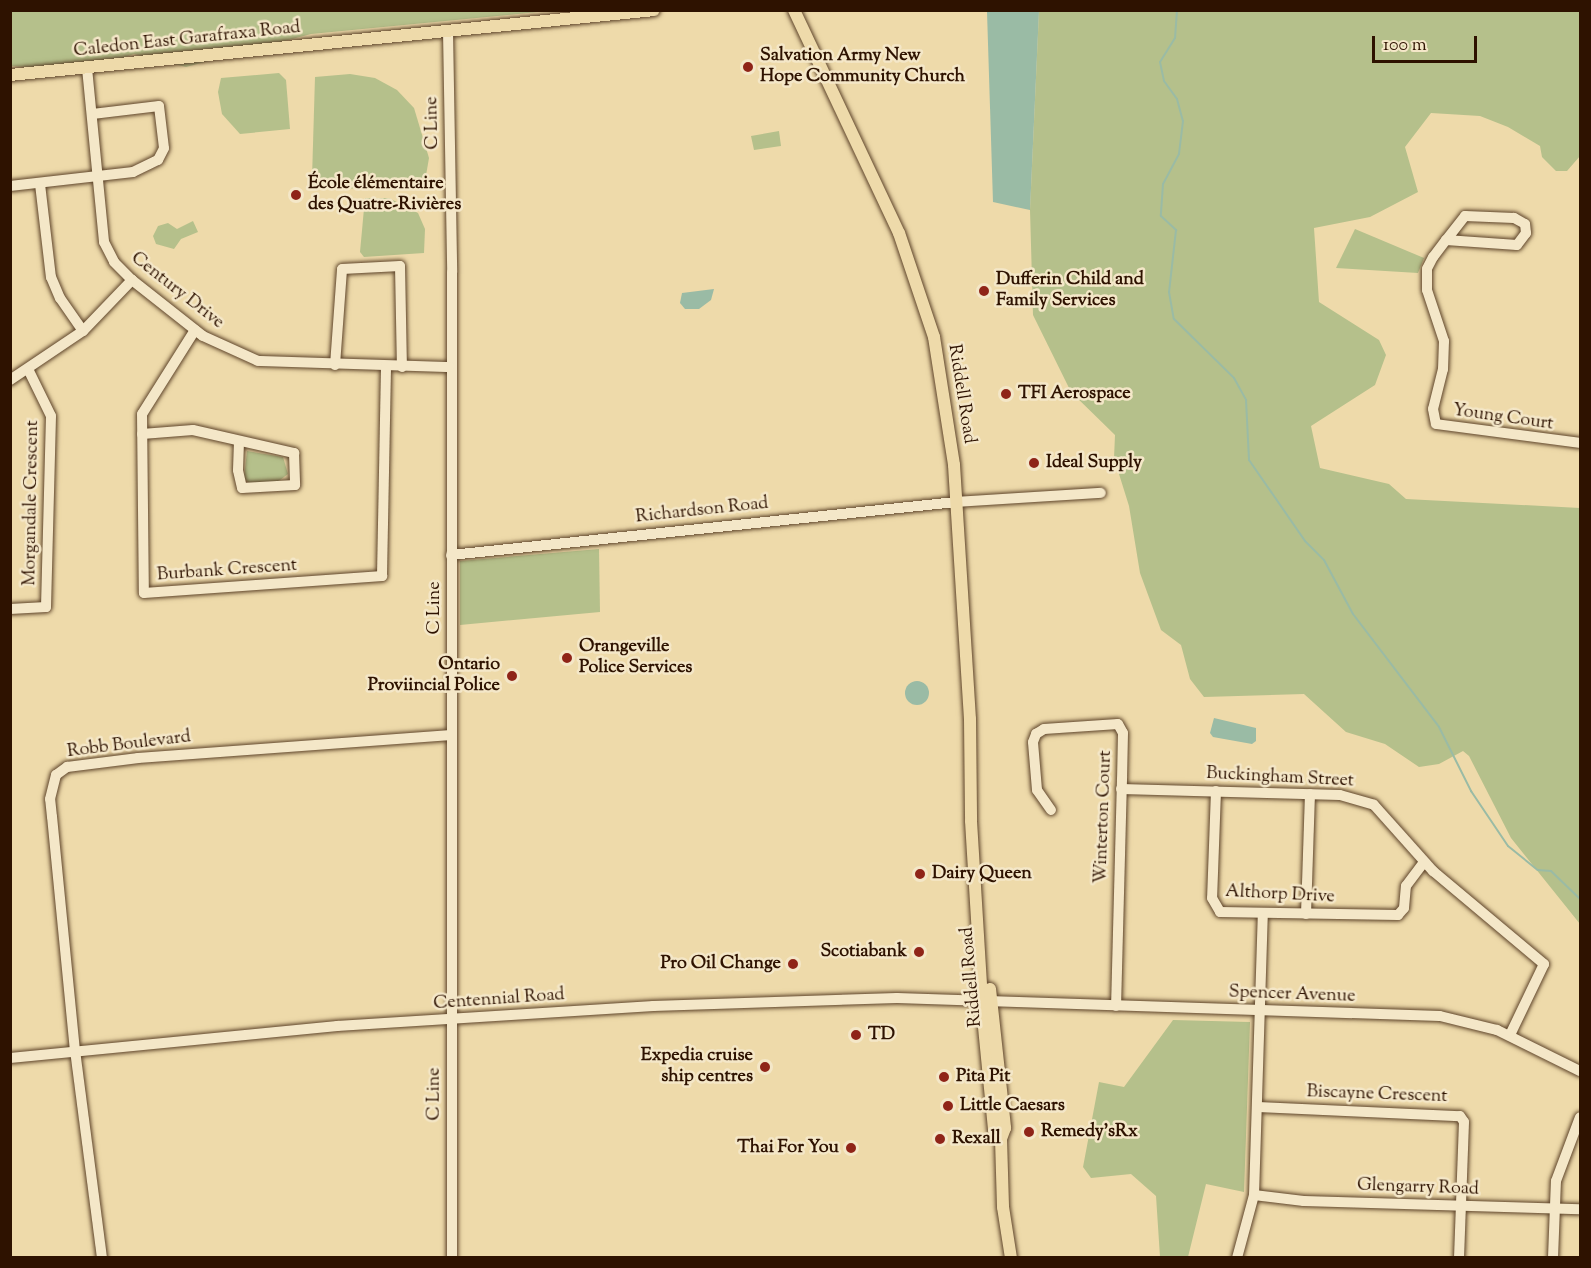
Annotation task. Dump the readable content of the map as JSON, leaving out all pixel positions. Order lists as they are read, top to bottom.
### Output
{
  "streets": {
    "main road": ["Caledon East Garafraxa Road", "Riddell Road"],
    "street": [
      "C Line",
      "Century Drive",
      "Young Court",
      "Morgandale Crescent",
      "Richardson Road",
      "Burbank Crescent",
      "Robb Boulevard",
      "Buckingham Street",
      "Winterton Court",
      "Althorp Drive",
      "Spencer Avenue",
      "Centennial Road",
      "Biscayne Crescent",
      "Glengarry Road"
    ]
  },
  "crossings": [
    ["Caledon East Garafraxa Road", "C Line"],
    ["Caledon East Garafraxa Road", "Century Drive"],
    ["C Line", "Century Drive"],
    ["C Line", "Richardson Road"],
    ["C Line", "Robb Boulevard"],
    ["C Line", "Centennial Road"],
    ["Century Drive", "Burbank Crescent"],
    ["Riddell Road", "Richardson Road"],
    ["Riddell Road", "Spencer Avenue"],
    ["Riddell Road", "Centennial Road"],
    ["Robb Boulevard", "Centennial Road"],
    ["Buckingham Street", "Winterton Court"],
    ["Buckingham Street", "Althorp Drive"],
    ["Buckingham Street", "Spencer Avenue"],
    ["Winterton Court", "Spencer Avenue"],
    ["Spencer Avenue", "Centennial Road"],
    ["Biscayne Crescent", "Glengarry Road"]
  ],
  "places": [
    "Salvation Army New Hope Community Church",
    "École élémentaire des Quatre-Rivières",
    "Dufferin Child and Family Services",
    "TFI Aerospace",
    "Ideal Supply",
    "Orangeville Police Services",
    "Ontario Proviincial Police",
    "Dairy Queen",
    "Scotiabank",
    "Pro Oil Change",
    "TD",
    "Expedia cruise ship centres",
    "Pita Pit",
    "Little Caesars",
    "Remedy'sRx",
    "Rexall",
    "Thai For You"
  ],
  "scale_bar": "100 m"
}
